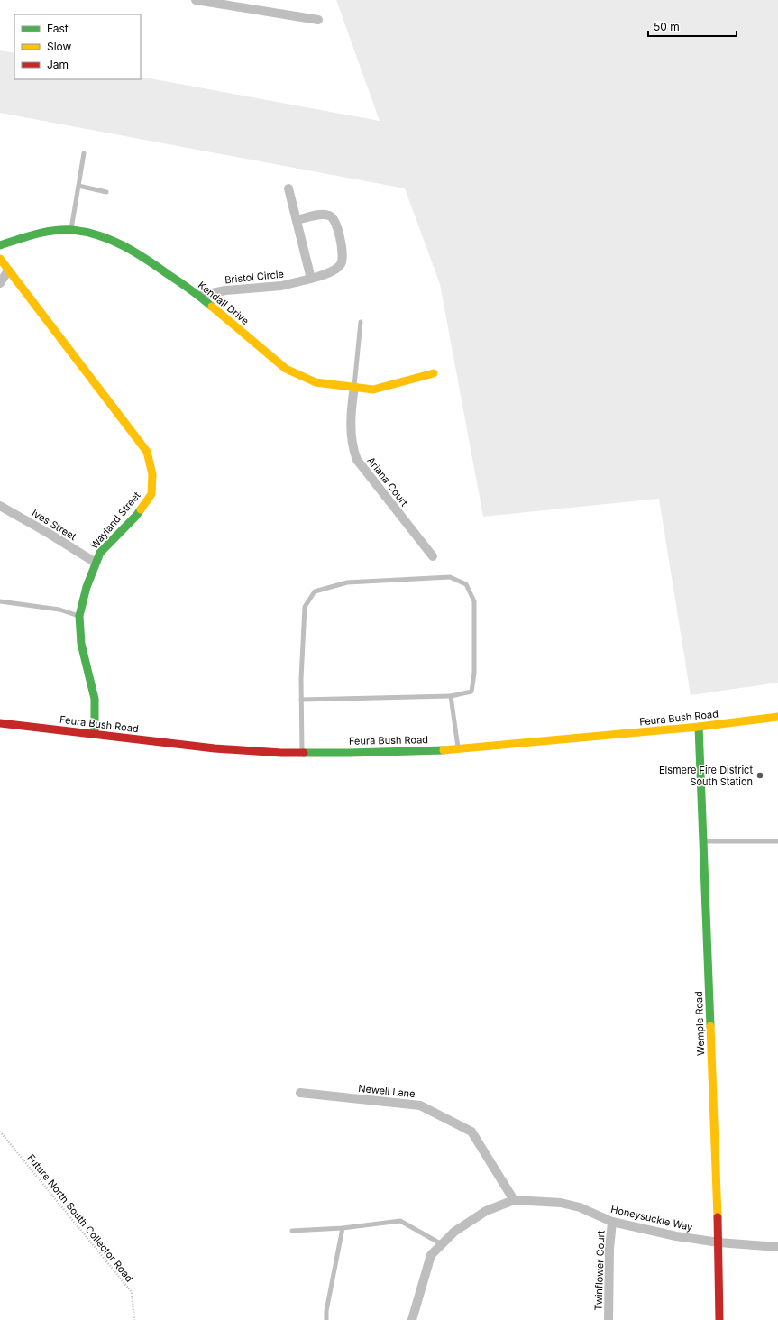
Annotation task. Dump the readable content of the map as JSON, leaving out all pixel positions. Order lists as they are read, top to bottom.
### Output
{
  "streets": {
    "street": [
      "Bristol Circle",
      "Kendall Drive",
      "Ariana Court",
      "Wayland Street",
      "Ives Street",
      "Feura Bush Road",
      "Wemple Road",
      "Newell Lane",
      "Honeysuckle Way",
      "Twinflower Court"
    ],
    "path": ["Future North South Collector Road"]
  },
  "crossings": [
    ["Bristol Circle", "Kendall Drive"],
    ["Kendall Drive", "Ariana Court"],
    ["Wayland Street", "Ives Street"],
    ["Wayland Street", "Feura Bush Road"],
    ["Feura Bush Road", "Wemple Road"],
    ["Wemple Road", "Honeysuckle Way"],
    ["Newell Lane", "Honeysuckle Way"],
    ["Honeysuckle Way", "Twinflower Court"]
  ],
  "places": ["Elsmere Fire District South Station"],
  "legend": ["Fast", "Slow", "Jam"],
  "scale_bar": "50 m"
}
